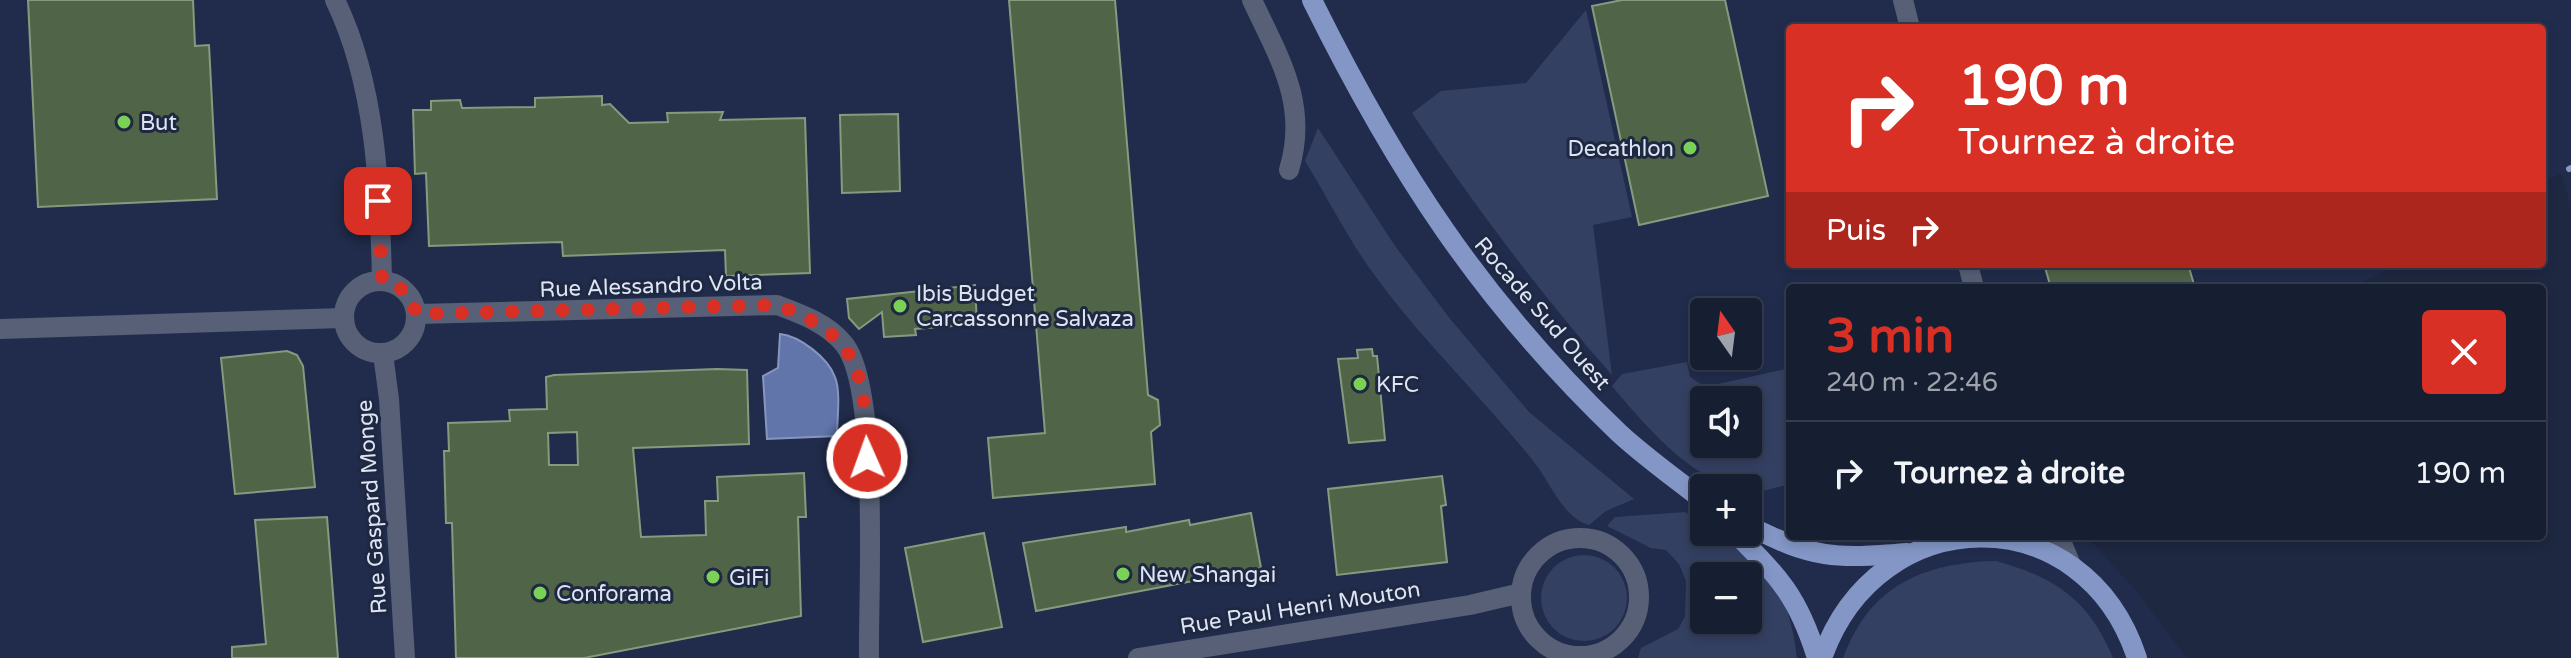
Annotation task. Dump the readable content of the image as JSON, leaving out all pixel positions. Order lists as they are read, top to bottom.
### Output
{
  "streets": {
    "main road": ["Rocade Sud Ouest"],
    "street": ["Rue Alessandro Volta", "Rue Gaspard Monge", "Rue Paul Henri Mouton"]
  },
  "crossings": [
    ["Rue Alessandro Volta", "Rue Gaspard Monge"]
  ],
  "places": [
    "But",
    "Decathlon",
    "Ibis Budget Carcassonne Salvaza",
    "KFC",
    "New Shangai",
    "GiFi",
    "Conforama"
  ],
  "north": "top",
  "page": {
    "turn": ["190 m", "Tournez à droite"],
    "then": "Puis",
    "heading": ["3 min", "240 m · 22:46"],
    "map_buttons": ["+", "−"],
    "list": [
      {
        "name": "Tournez à droite",
        "value": "190 m"
      }
    ]
  }
}
